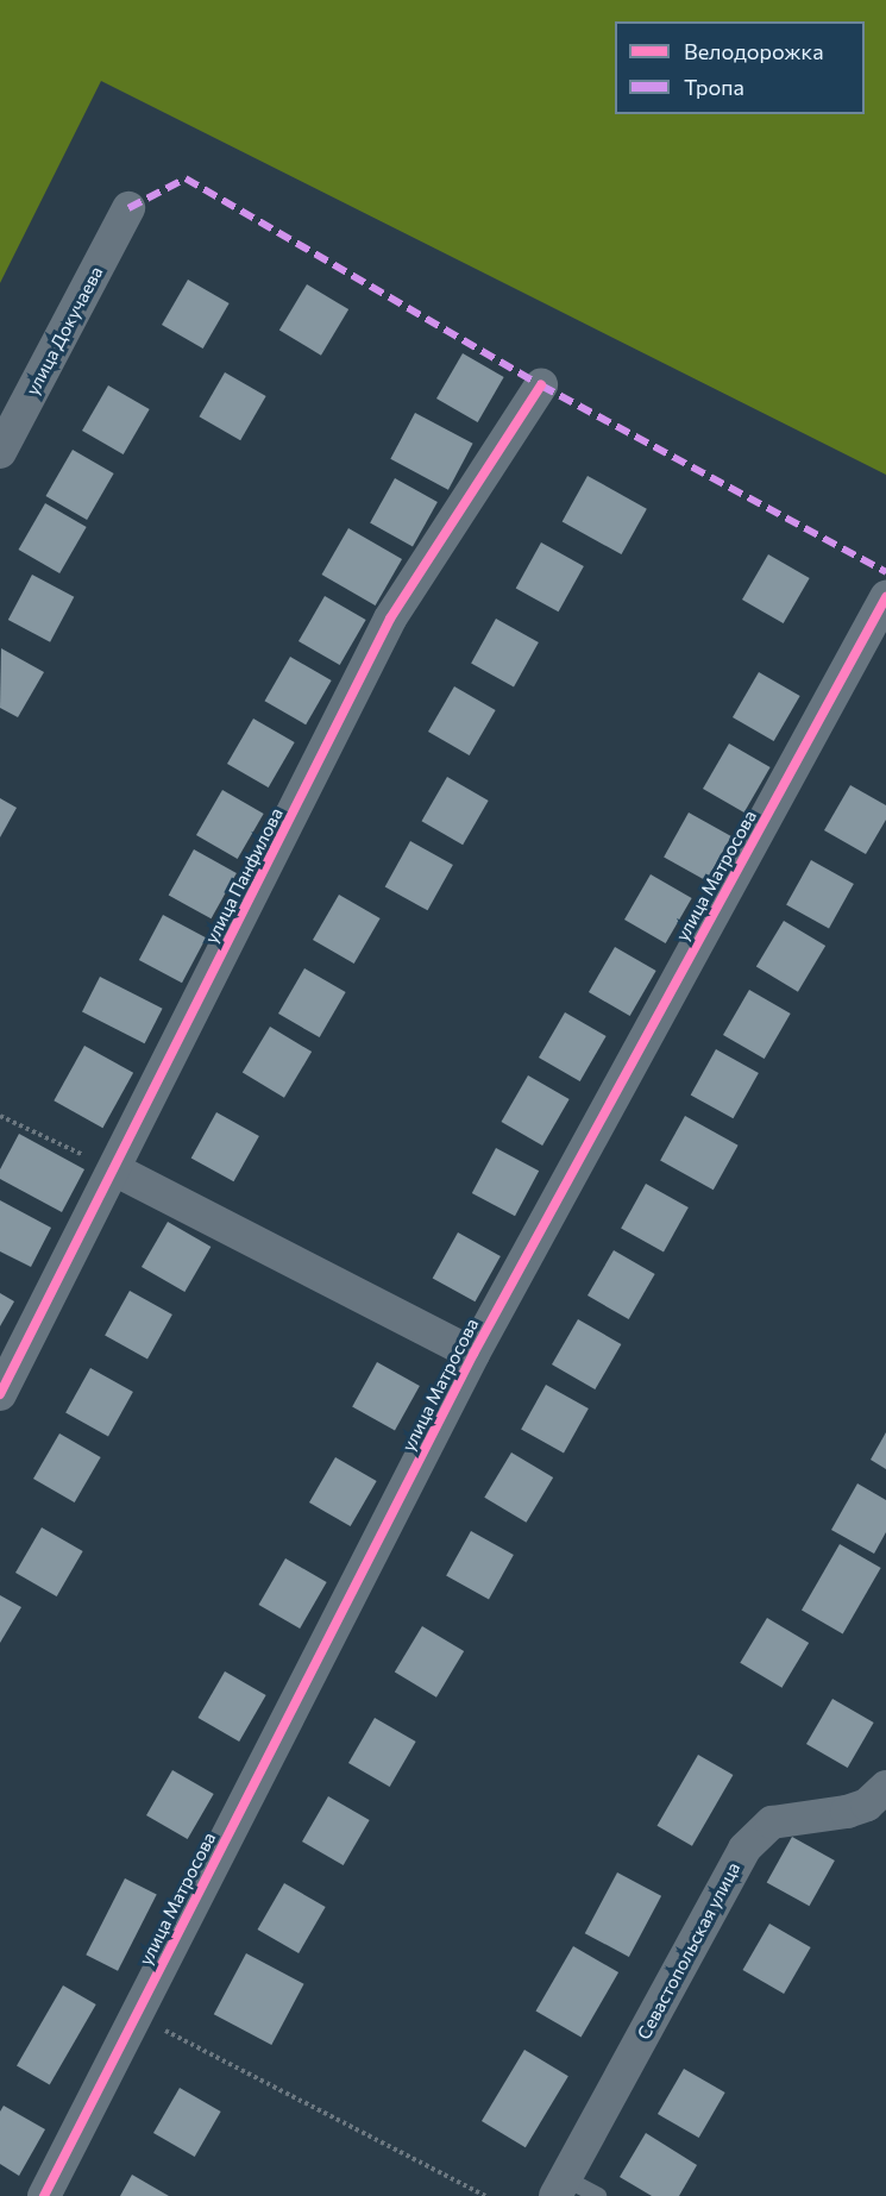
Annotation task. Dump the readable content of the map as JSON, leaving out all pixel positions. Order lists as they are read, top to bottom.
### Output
{
  "streets": {
    "street": [
      "улица Докучаева",
      "улица Панфилова",
      "улица Матросова",
      "Севастопольская улица"
    ]
  },
  "legend": ["Велодорожка", "Тропа"]
}
